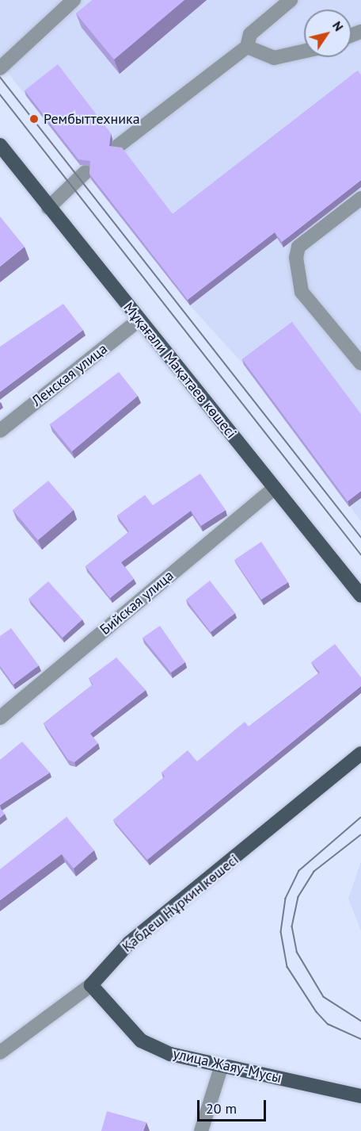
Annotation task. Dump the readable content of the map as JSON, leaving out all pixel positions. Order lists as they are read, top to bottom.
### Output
{
  "streets": {
    "main road": ["Мұқағали Мақатаев көшесі", "Қабдеш Нұркин көшесі", "улица Жаяу-Мусы"],
    "street": ["Ленская улица", "Бийская улица"]
  },
  "crossings": [
    ["Мұқағали Мақатаев көшесі", "Ленская улица"],
    ["Мұқағали Мақатаев көшесі", "Бийская улица"],
    ["Қабдеш Нұркин көшесі", "улица Жаяу-Мусы"]
  ],
  "places": ["Рембыттехника"],
  "scale_bar": "20 m",
  "north": "top right"
}
